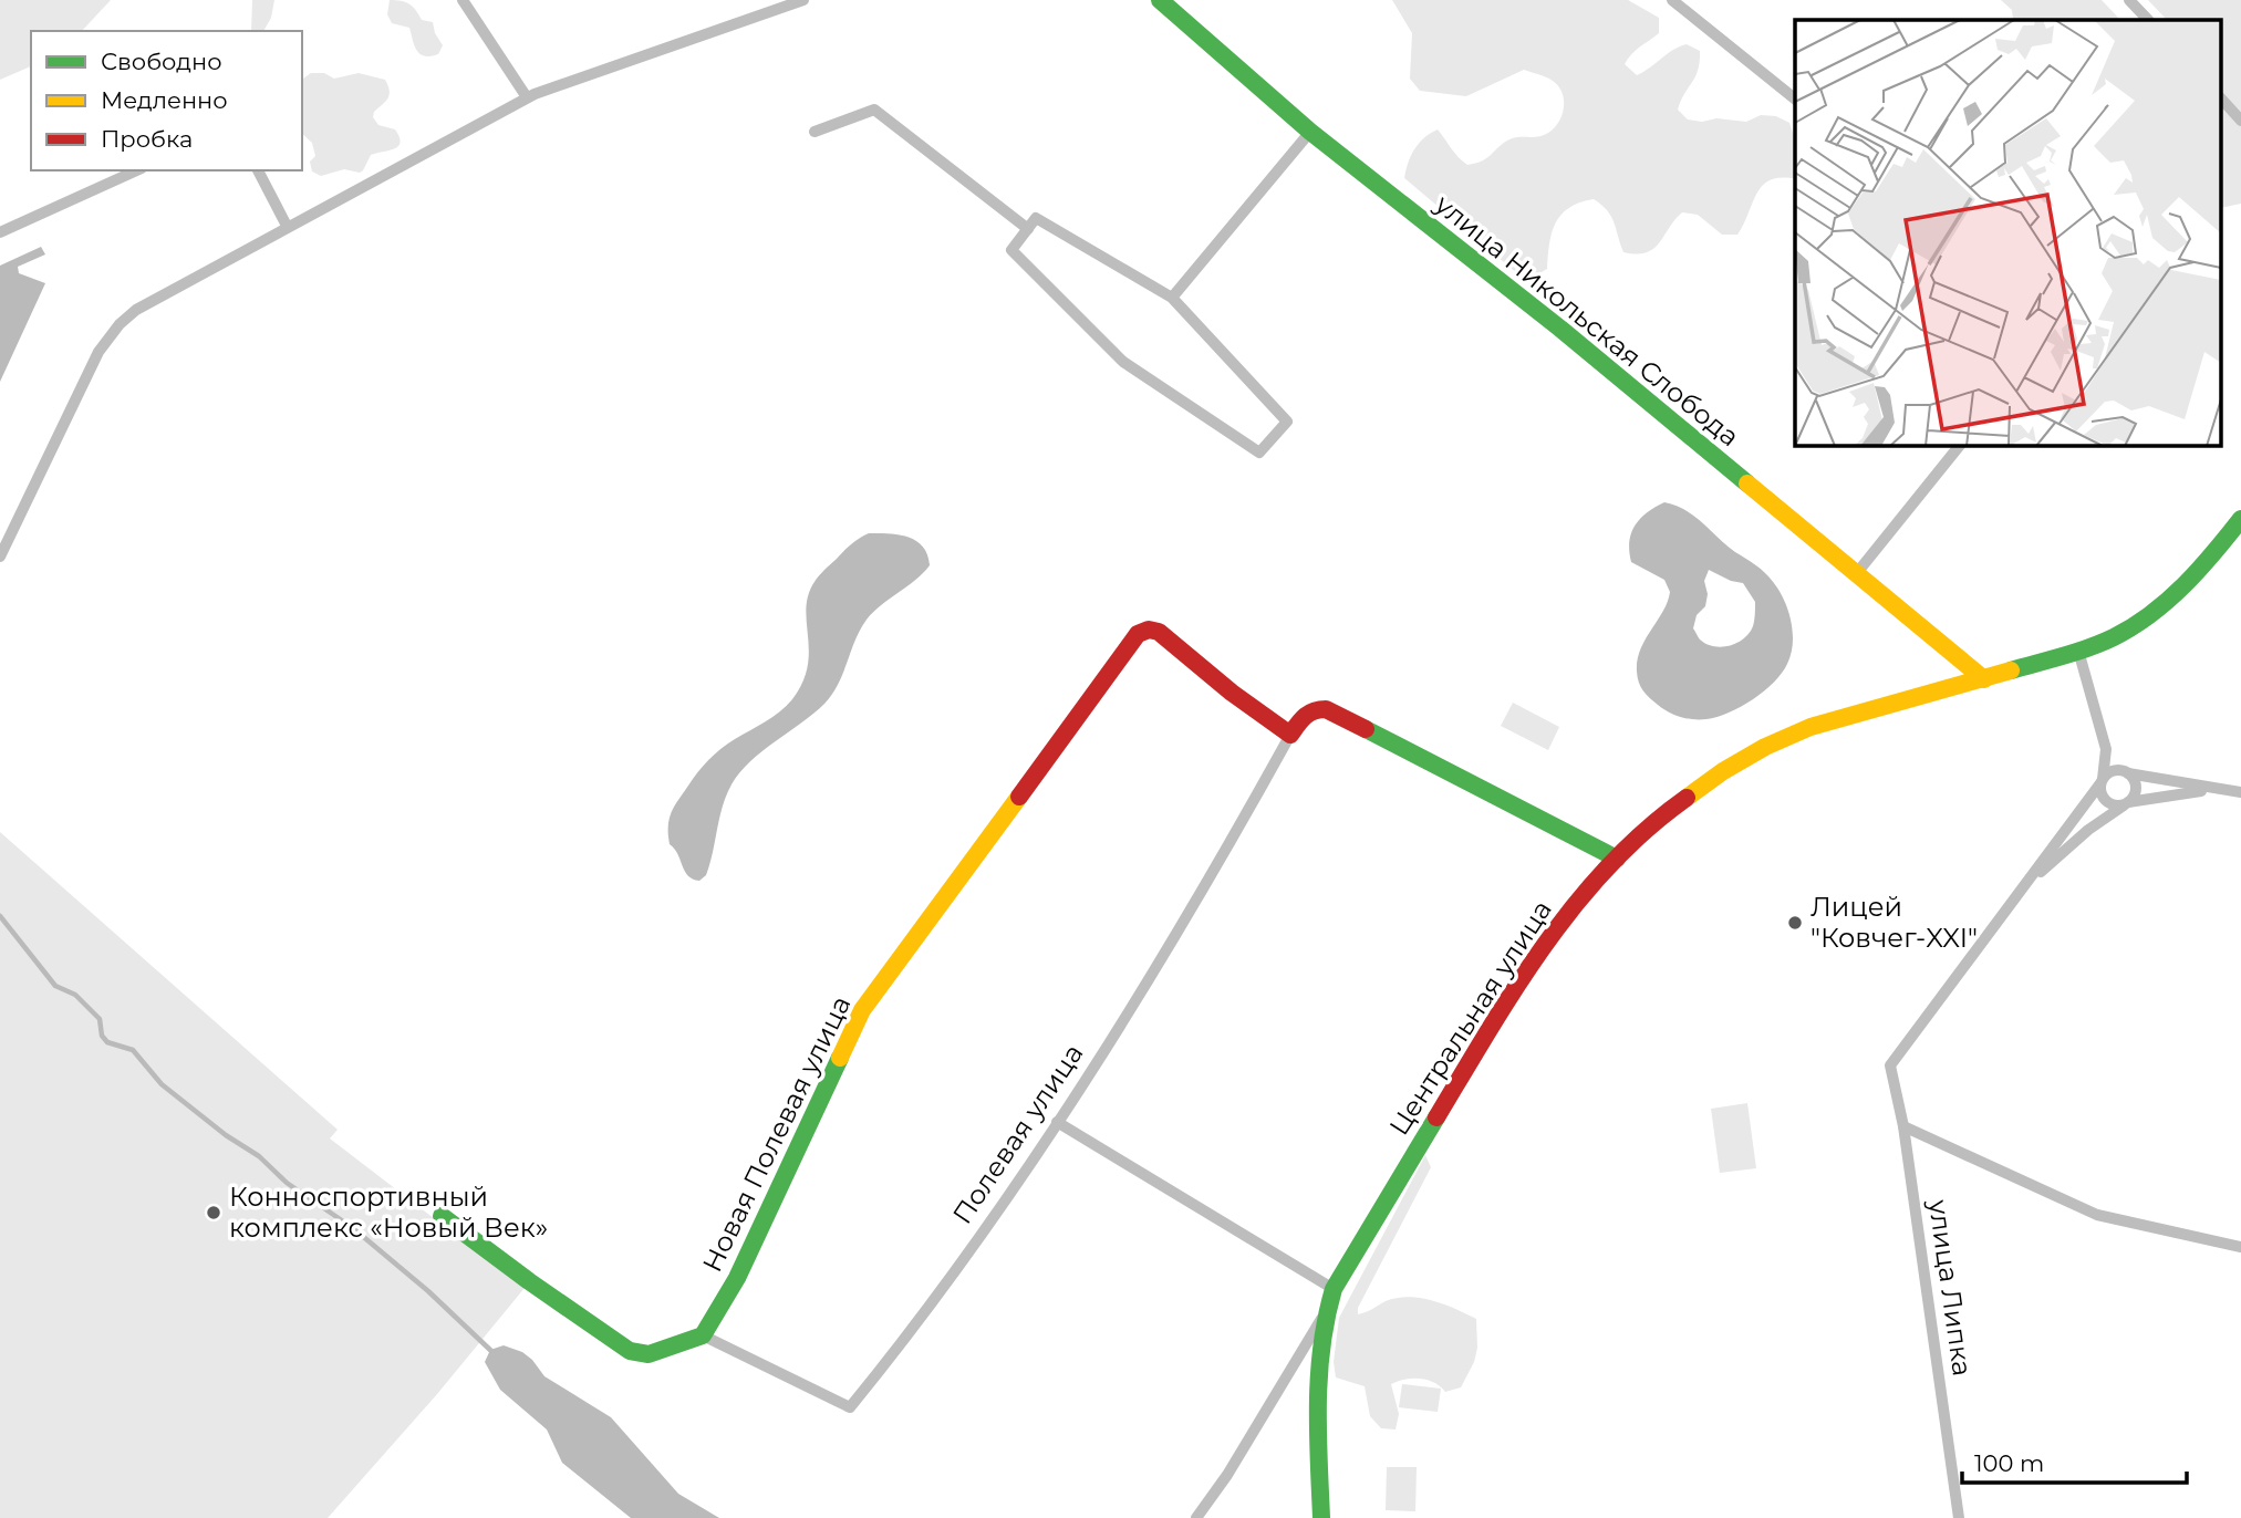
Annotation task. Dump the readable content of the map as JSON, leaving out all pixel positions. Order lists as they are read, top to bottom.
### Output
{
  "streets": {
    "street": [
      "улица Никольская Слобода",
      "Центральная улица",
      "Новая Полевая улица",
      "Полевая улица",
      "улица Липка"
    ]
  },
  "crossings": [
    ["улица Никольская Слобода", "Центральная улица"],
    ["Новая Полевая улица", "Полевая улица"]
  ],
  "places": ["Лицей \"Ковчег-XXI\"", "Конноспортивный комплекс «Новый Век»"],
  "legend": ["Свободно", "Медленно", "Пробка"],
  "scale_bar": "100 m"
}
